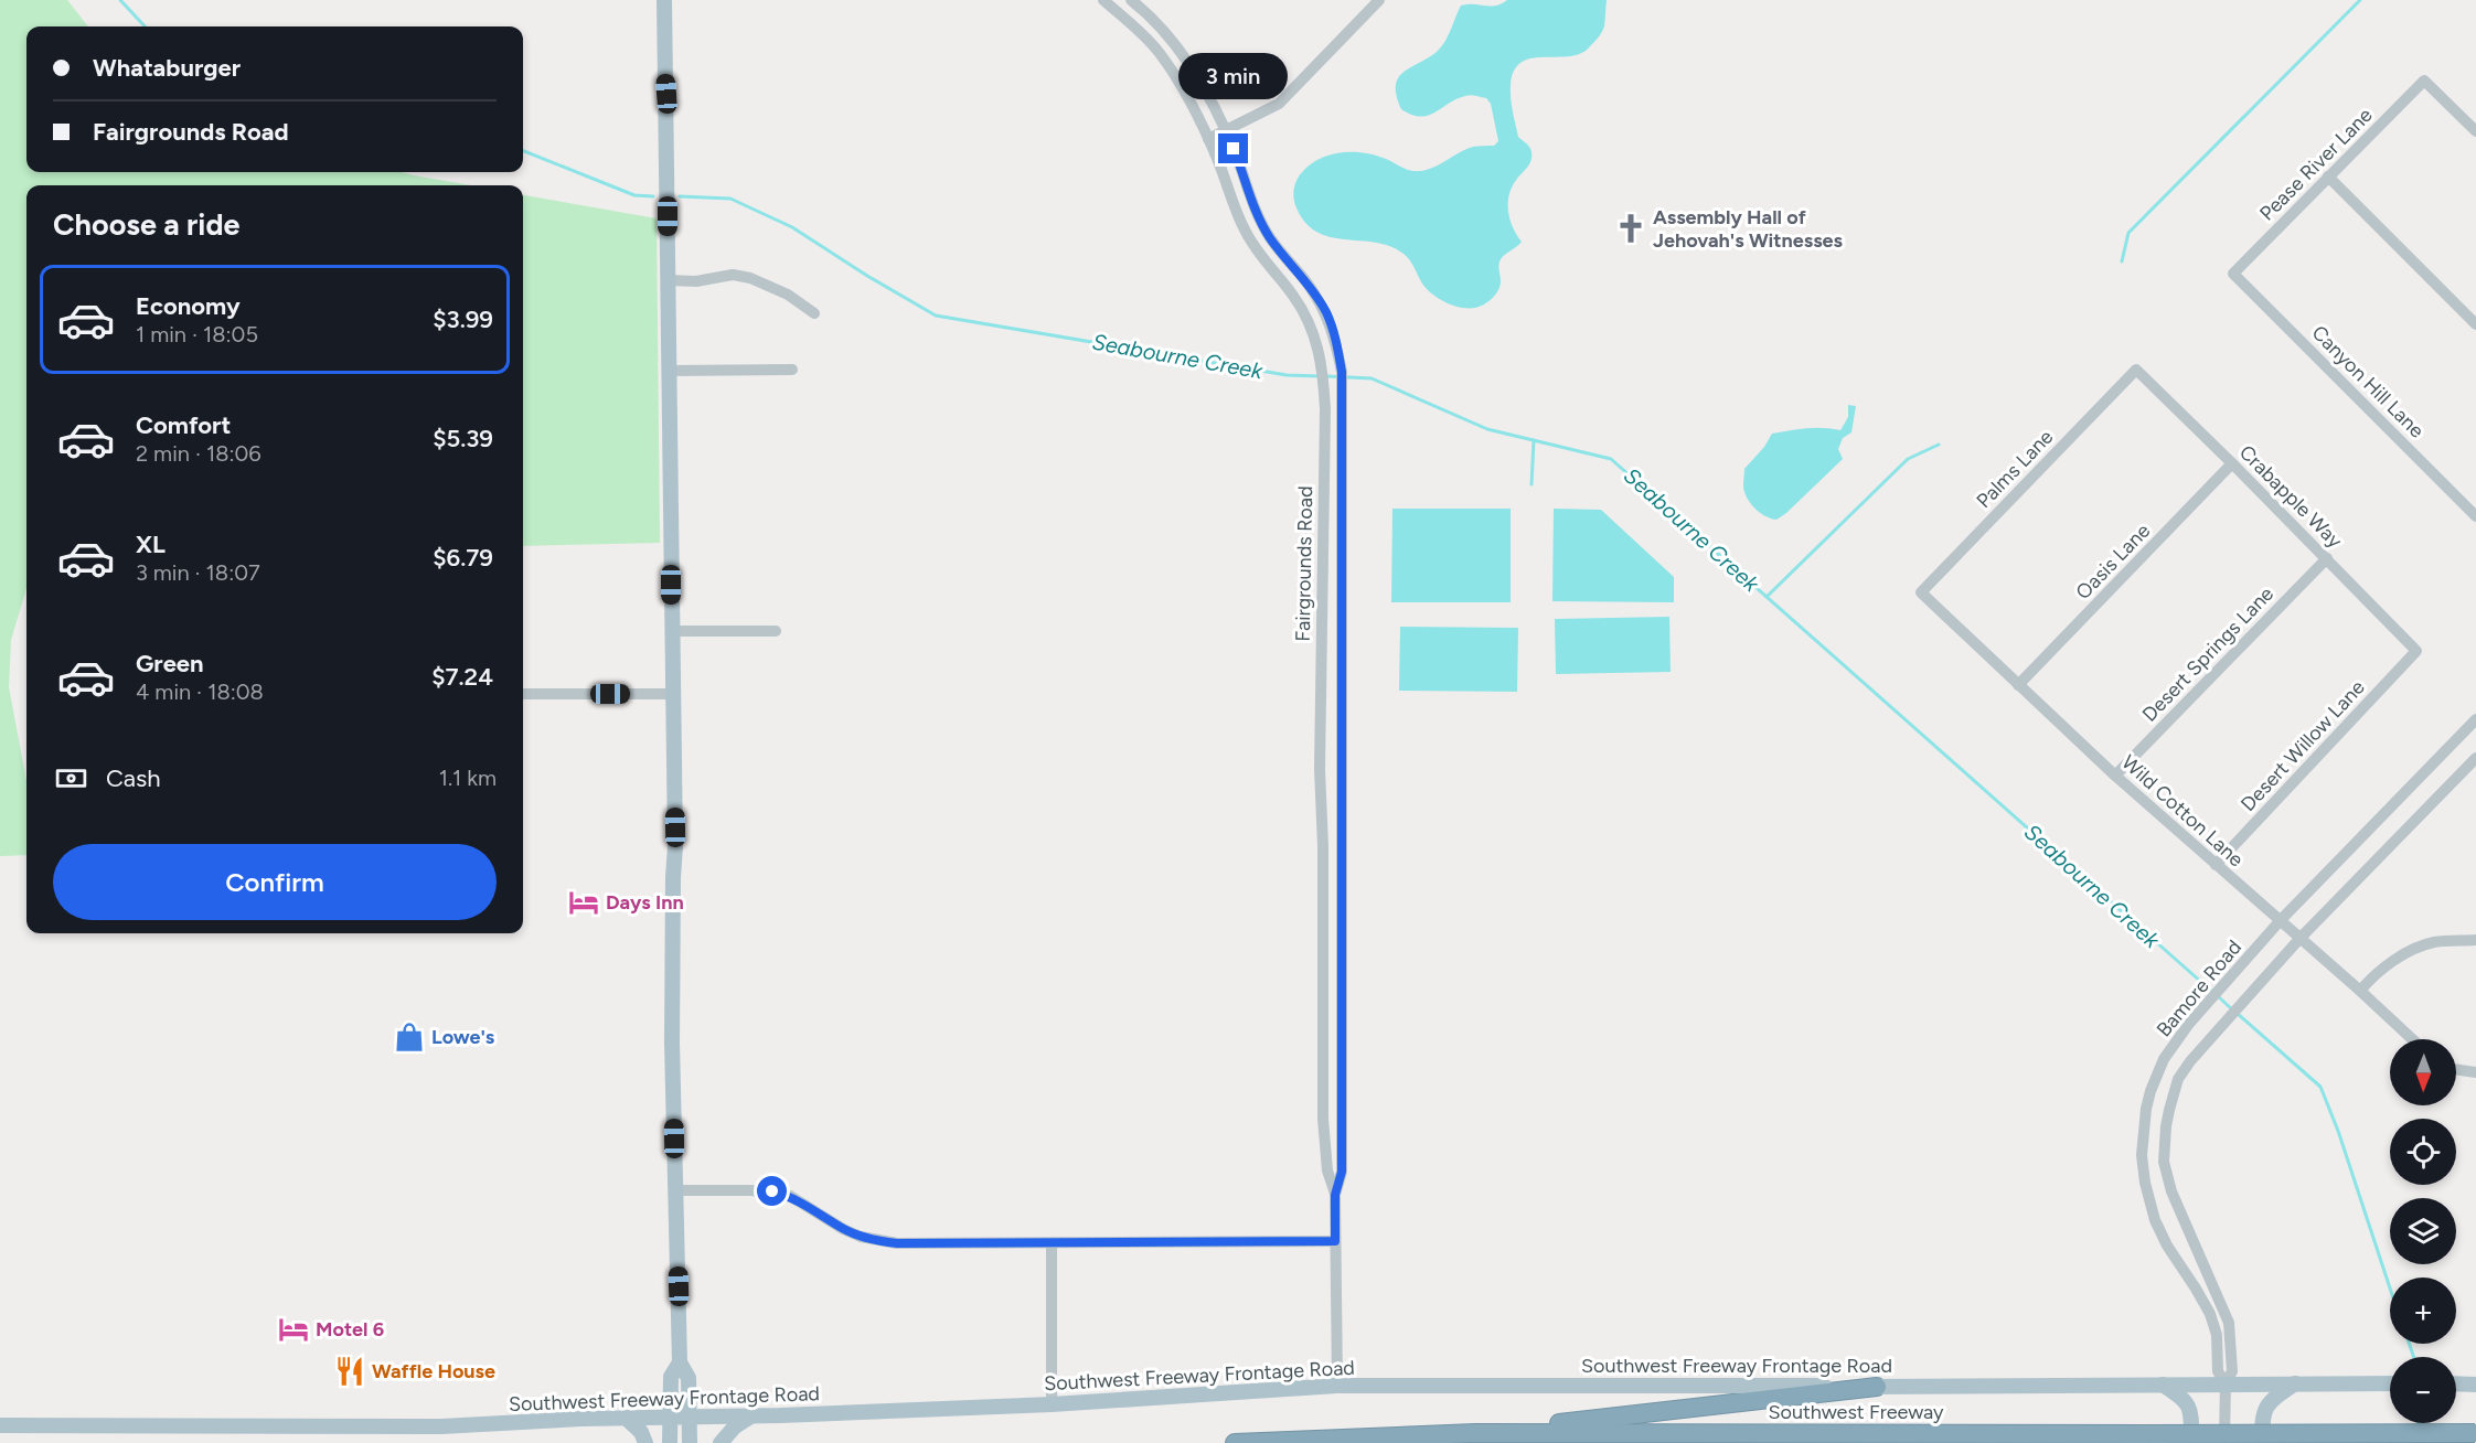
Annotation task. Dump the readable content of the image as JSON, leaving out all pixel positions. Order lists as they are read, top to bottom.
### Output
{
  "streets": {
    "highway": ["Southwest Freeway"],
    "main road": ["Southwest Freeway Frontage Road"],
    "street": [
      "Pease River Lane",
      "Canyon Hill Lane",
      "Palms Lane",
      "Crabapple Way",
      "Oasis Lane",
      "Fairgrounds Road",
      "Desert Springs Lane",
      "Desert Willow Lane",
      "Wild Cotton Lane",
      "Bamore Road"
    ]
  },
  "crossings": [
    ["Pease River Lane", "Canyon Hill Lane"],
    ["Palms Lane", "Crabapple Way"],
    ["Palms Lane", "Wild Cotton Lane"],
    ["Crabapple Way", "Oasis Lane"],
    ["Crabapple Way", "Desert Springs Lane"],
    ["Crabapple Way", "Desert Willow Lane"],
    ["Oasis Lane", "Wild Cotton Lane"],
    ["Fairgrounds Road", "Southwest Freeway Frontage Road"],
    ["Desert Springs Lane", "Wild Cotton Lane"],
    ["Desert Willow Lane", "Wild Cotton Lane"],
    ["Wild Cotton Lane", "Bamore Road"],
    ["Bamore Road", "Southwest Freeway Frontage Road"]
  ],
  "water": ["Seabourne Creek"],
  "places": {
    "church": ["Assembly Hall of Jehovah's Witnesses"],
    "hotel": ["Days Inn", "Motel 6"],
    "shop": ["Lowe's"],
    "restaurant": ["Waffle House"]
  },
  "north": "bottom",
  "page": {
    "banner": ["Whataburger", "Fairgrounds Road"],
    "bubble": "3 min",
    "heading": "Choose a ride",
    "list": [
      {
        "name": "Economy",
        "note": "1 min · 18:05",
        "value": "$3.99"
      },
      {
        "name": "Comfort",
        "note": "2 min · 18:06",
        "value": "$5.39"
      },
      {
        "name": "XL",
        "note": "3 min · 18:07",
        "value": "$6.79"
      },
      {
        "name": "Green",
        "note": "4 min · 18:08",
        "value": "$7.24"
      }
    ],
    "pay": ["Cash", "1.1 km"],
    "buttons": "Confirm",
    "map_buttons": ["+", "−"]
  }
}
